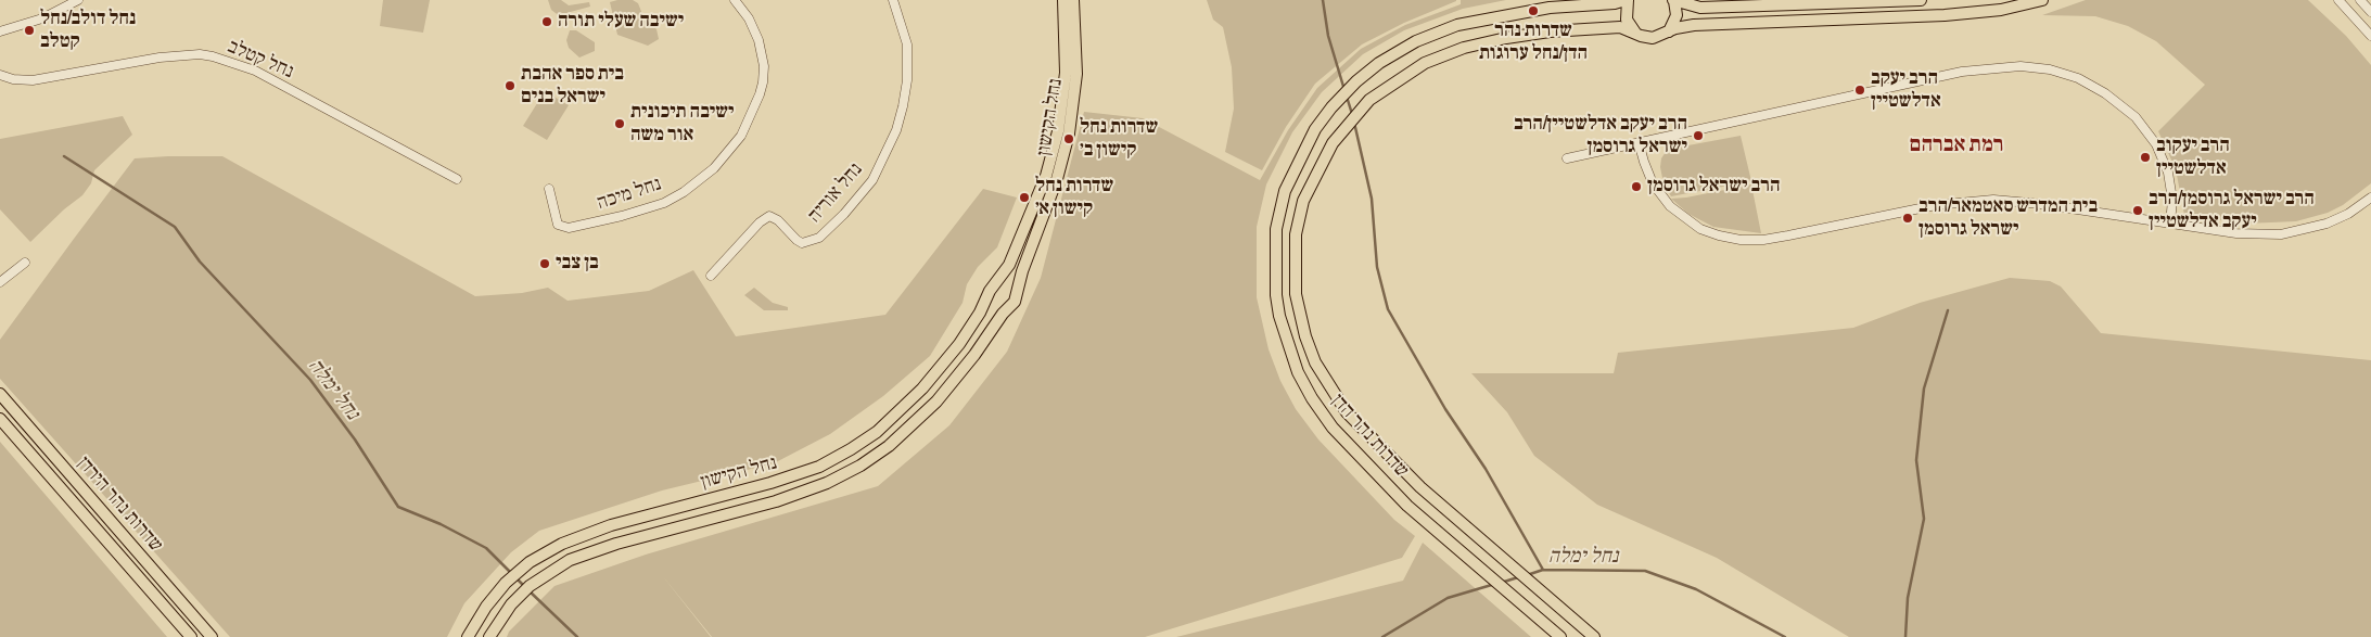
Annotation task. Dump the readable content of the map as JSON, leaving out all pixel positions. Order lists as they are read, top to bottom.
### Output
{
  "streets": {
    "main road": ["נחל הקישון", "שדרות נהר הדן", "שדרות נהר הירדן"],
    "street": ["נחל קטלב", "נחל אוריה", "נחל מיכה"]
  },
  "districts": ["רמת אברהם"],
  "water": ["נחל ימלה"],
  "places": [
    "שדרות נהר הדן/נחל ערוגות",
    "ישיבה שעלי תורה",
    "נחל דולב/נחל קטלב",
    "בית ספר אהבת ישראל בנים",
    "הרב יעקב אדלשטיין",
    "ישיבה תיכונית אור משה",
    "הרב יעקב אדלשטיין/הרב ישראל גרוסמן",
    "שדרות נחל קישון ב׳",
    "הרב יעקוב אדלשטיין",
    "הרב ישראל גרוסמן",
    "שדרות נחל קישון א׳",
    "הרב ישראל גרוסמן/הרב יעקב אדלשטיין",
    "בית המדרש סאטמאר/הרב ישראל גרוסמן",
    "בן צבי"
  ]
}
